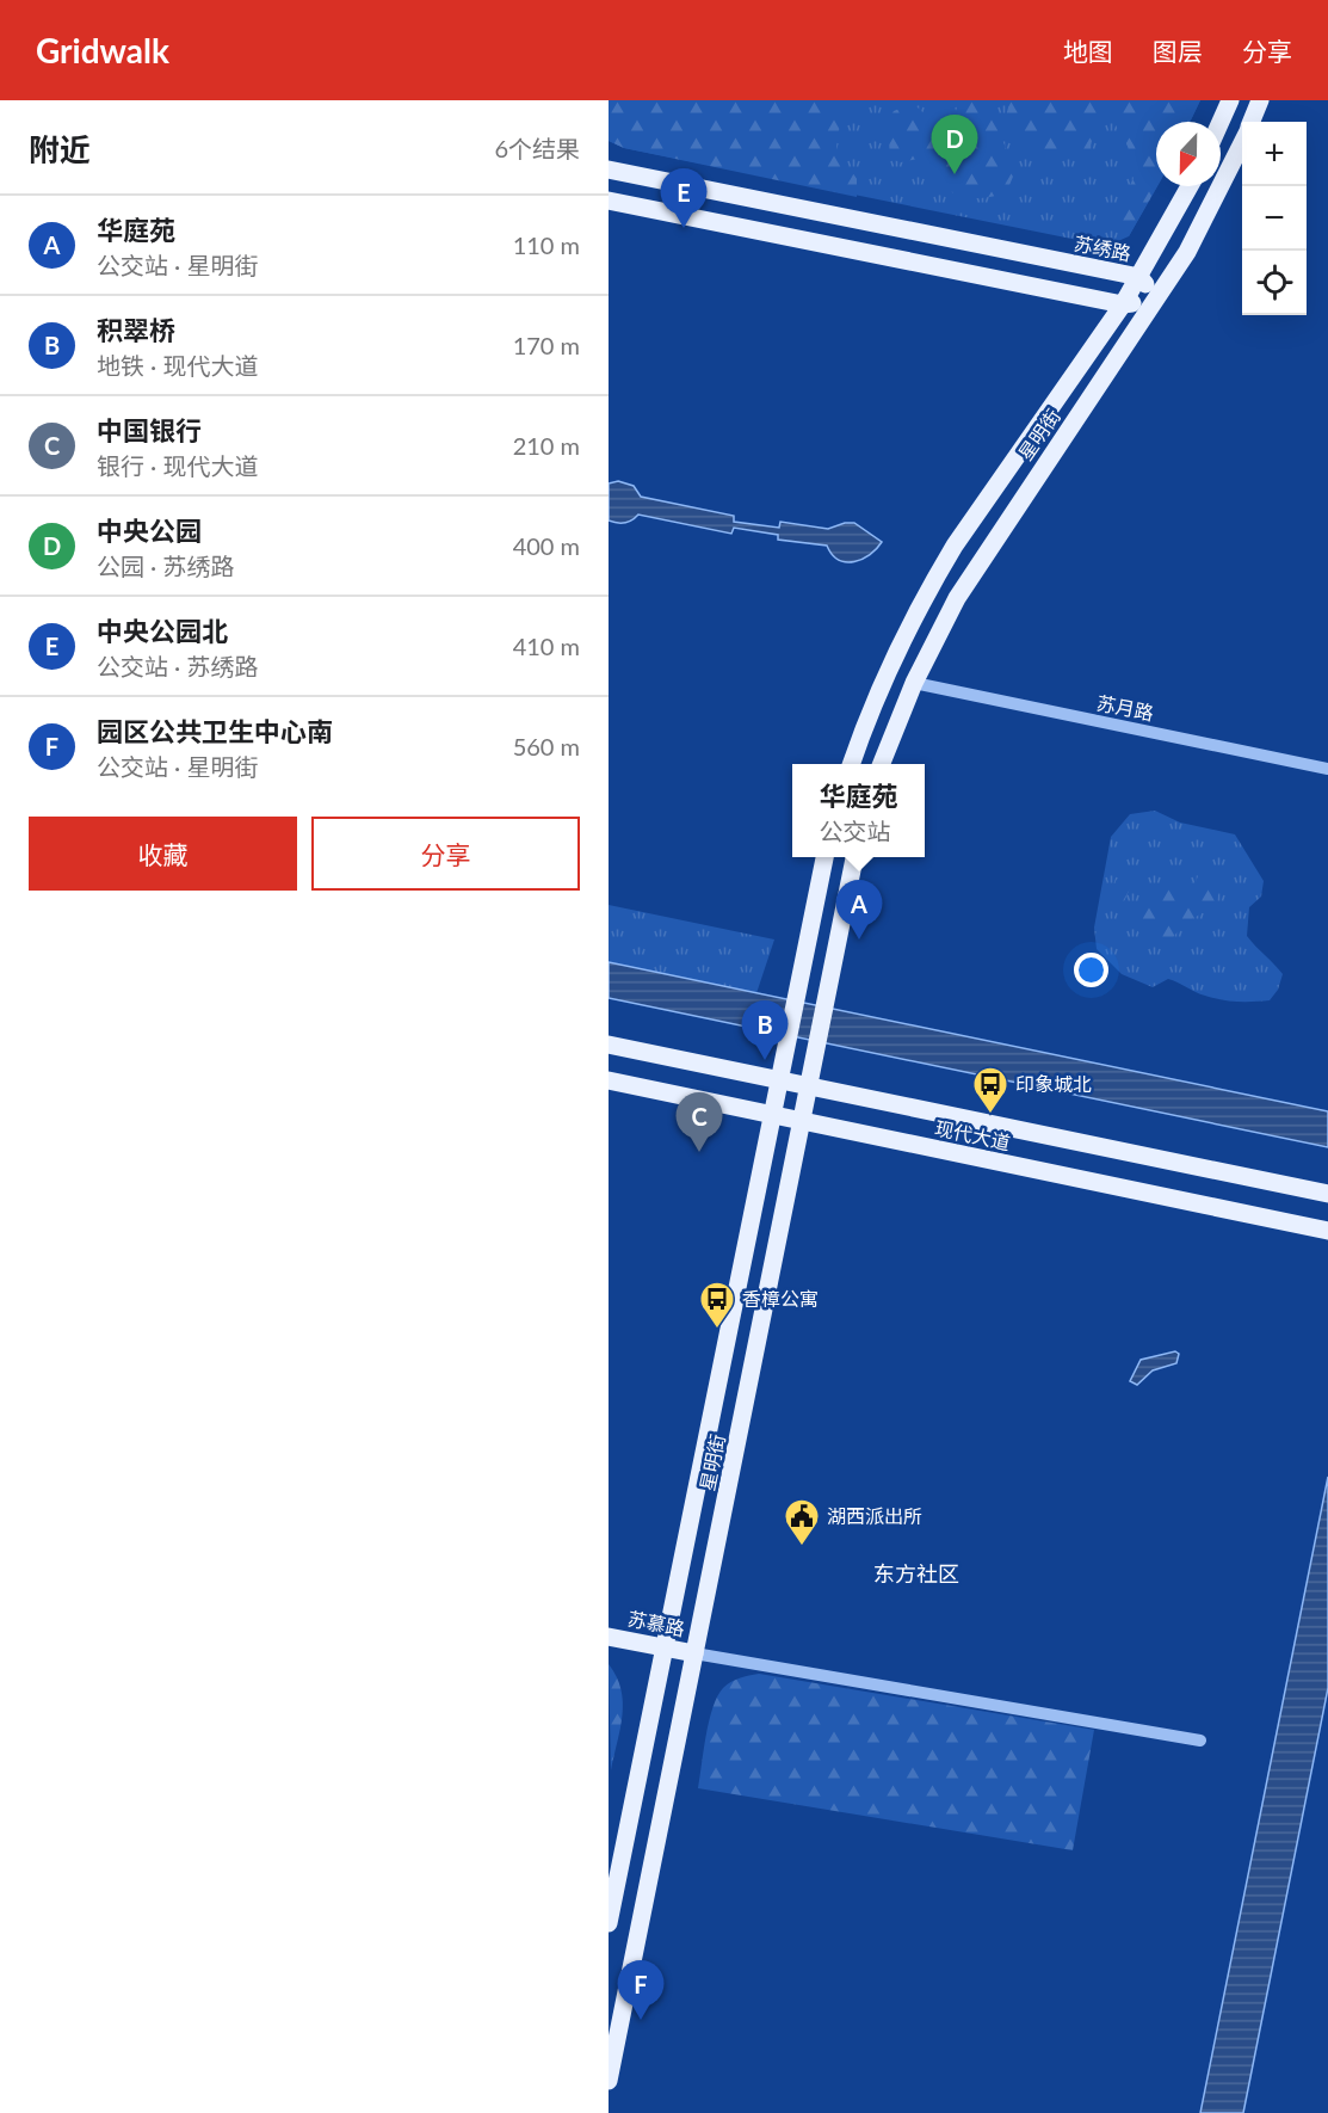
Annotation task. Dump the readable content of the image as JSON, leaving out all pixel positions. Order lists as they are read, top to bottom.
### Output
{
  "streets": {
    "main road": [
      "苏绣路",
      "星明街",
      "现代大道",
      "苏慕路"
    ],
    "street": ["苏月路"]
  },
  "crossings": [
    ["苏绣路", "星明街"],
    ["星明街", "苏月路"],
    ["星明街", "现代大道"],
    ["星明街", "苏慕路"]
  ],
  "districts": ["东方社区"],
  "places": {
    "bus stop": ["印象城北", "香樟公寓"],
    "public building": ["湖西派出所"]
  },
  "north": "bottom",
  "page": {
    "header": "Gridwalk",
    "nav": ["地图", "图层", "分享"],
    "heading": ["附近", "6个结果"],
    "pins": [
      "D",
      "E",
      "A",
      "B",
      "C",
      "F"
    ],
    "map_buttons": ["+", "−"],
    "list": [
      {
        "mark": "A",
        "name": "华庭苑",
        "note": "公交站 · 星明街",
        "value": "110 m"
      },
      {
        "mark": "B",
        "name": "积翠桥",
        "note": "地铁 · 现代大道",
        "value": "170 m"
      },
      {
        "mark": "C",
        "name": "中国银行",
        "note": "银行 · 现代大道",
        "value": "210 m"
      },
      {
        "mark": "D",
        "name": "中央公园",
        "note": "公园 · 苏绣路",
        "value": "400 m"
      },
      {
        "mark": "E",
        "name": "中央公园北",
        "note": "公交站 · 苏绣路",
        "value": "410 m"
      },
      {
        "mark": "F",
        "name": "园区公共卫生中心南",
        "note": "公交站 · 星明街",
        "value": "560 m"
      }
    ],
    "popup": ["华庭苑", "公交站"],
    "buttons": ["收藏", "分享"]
  }
}
